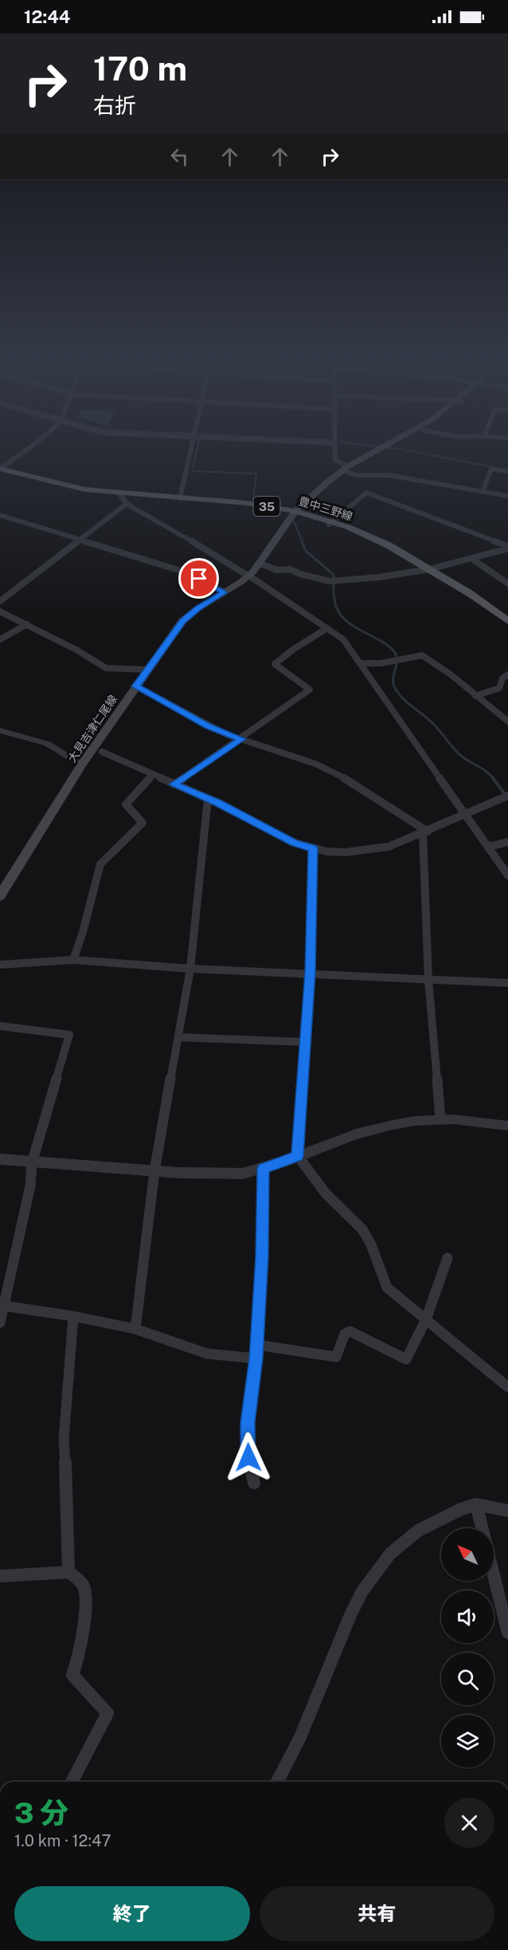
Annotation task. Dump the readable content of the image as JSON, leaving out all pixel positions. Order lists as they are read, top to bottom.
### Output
{
  "streets": {
    "main road": ["35", "豊中三野線", "大見吉津仁尾線"]
  },
  "crossings": [
    ["豊中三野線", "大見吉津仁尾線"]
  ],
  "north": "top left",
  "page": {
    "status": "12:44",
    "turn": ["170 m", "右折"],
    "heading": ["3 分", "1.0 km · 12:47"],
    "buttons": ["終了", "共有"]
  }
}
